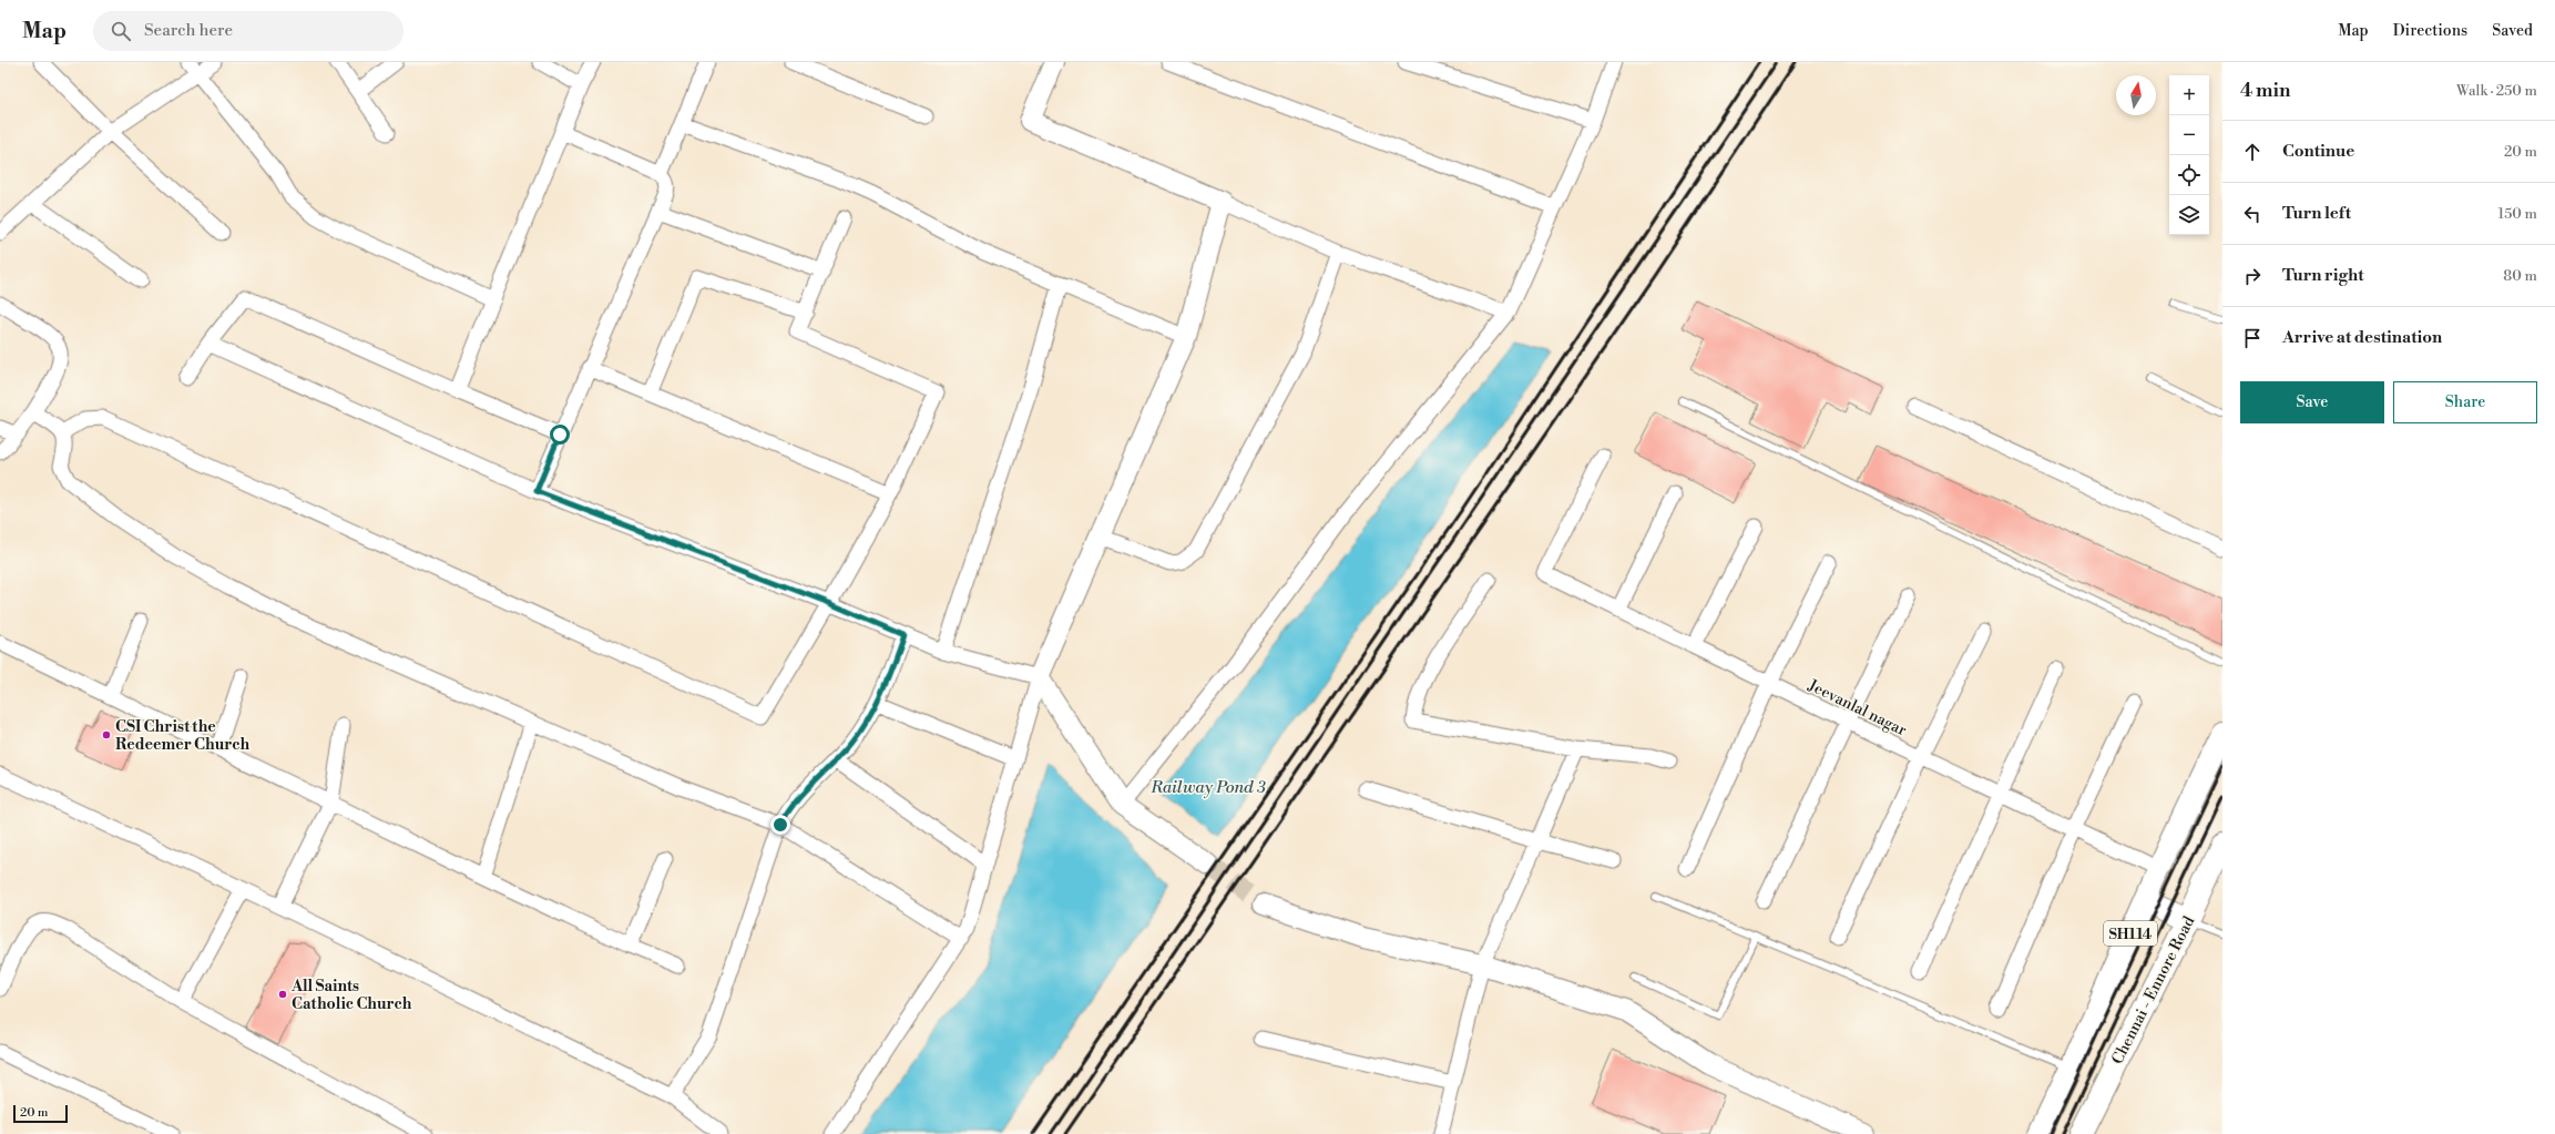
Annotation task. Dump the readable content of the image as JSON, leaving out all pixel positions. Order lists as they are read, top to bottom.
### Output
{
  "streets": {
    "main road": ["SH114", "Chennai - Ennore Road"],
    "street": ["Jeevanlal nagar"]
  },
  "crossings": [
    ["Jeevanlal nagar", "SH114"]
  ],
  "water": ["Railway Pond 3"],
  "places": ["CSI Christ the Redeemer Church", "All Saints Catholic Church"],
  "scale_bar": "20 m",
  "north": "top",
  "page": {
    "header": "Map",
    "search": "Search here",
    "nav": ["Map", "Directions", "Saved"],
    "heading": ["4 min", "Walk · 250 m"],
    "map_buttons": ["+", "−"],
    "list": [
      ["Continue", "20 m"],
      ["Turn left", "150 m"],
      ["Turn right", "80 m"],
      "Arrive at destination"
    ],
    "buttons": ["Save", "Share"],
    "scale": "20 m"
  }
}
